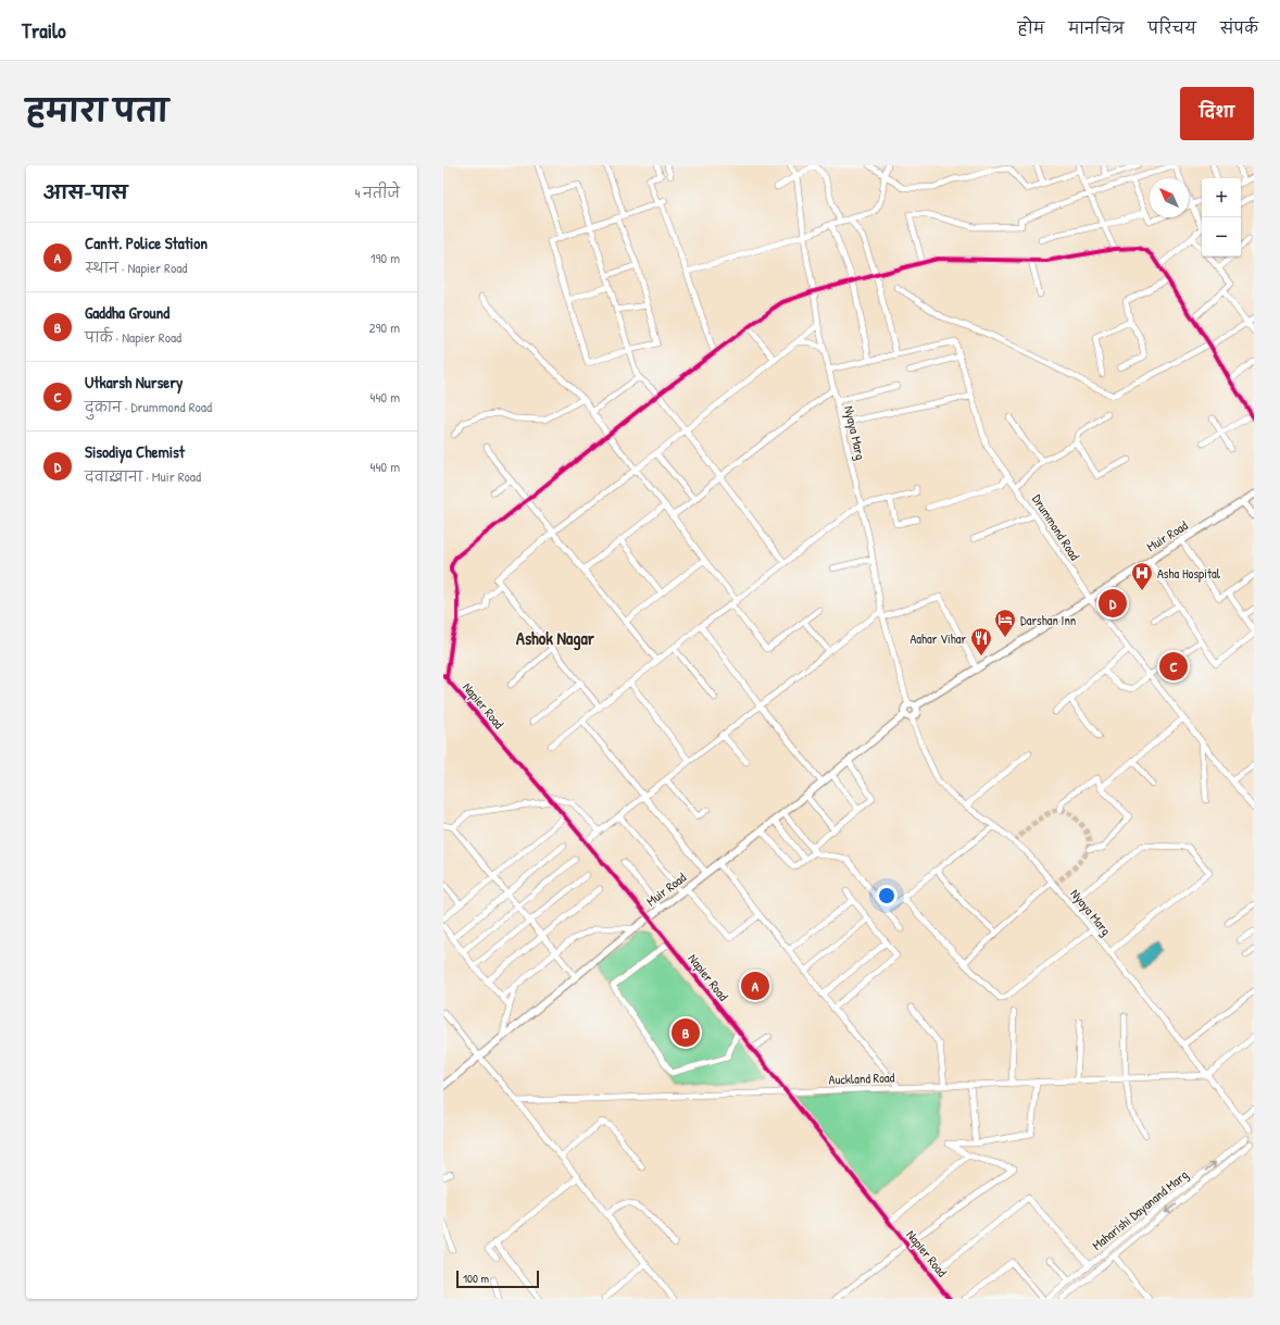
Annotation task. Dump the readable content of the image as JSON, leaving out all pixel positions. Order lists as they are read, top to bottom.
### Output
{
  "streets": {
    "main road": ["Muir Road"],
    "street": [
      "Nyaya Marg",
      "Drummond Road",
      "Napier Road",
      "Auckland Road",
      "Maharishi Dayanand Marg"
    ]
  },
  "crossings": [
    ["Nyaya Marg", "Drummond Road"],
    ["Nyaya Marg", "Muir Road"],
    ["Nyaya Marg", "Auckland Road"],
    ["Drummond Road", "Muir Road"],
    ["Muir Road", "Napier Road"],
    ["Napier Road", "Auckland Road"]
  ],
  "districts": ["Ashok Nagar"],
  "places": {
    "hospital": ["Asha Hospital"],
    "hotel": ["Darshan Inn"],
    "restaurant": ["Aahar Vihar"]
  },
  "scale_bar": "100 m",
  "north": "top left",
  "page": {
    "header": "Trailo",
    "nav": [
      "होम",
      "मानचित्र",
      "परिचय",
      "संपर्क"
    ],
    "title": "हमारा पता",
    "buttons": "दिशा",
    "heading": ["आस-पास", "4 नतीजे"],
    "map_buttons": ["+", "−"],
    "list": [
      {
        "mark": "A",
        "name": "Cantt. Police Station",
        "note": "स्थान · Napier Road",
        "value": "190 m"
      },
      {
        "mark": "B",
        "name": "Gaddha Ground",
        "note": "पार्क · Napier Road",
        "value": "290 m"
      },
      {
        "mark": "C",
        "name": "Utkarsh Nursery",
        "note": "दुकान · Drummond Road",
        "value": "440 m"
      },
      {
        "mark": "D",
        "name": "Sisodiya Chemist",
        "note": "दवाख़ाना · Muir Road",
        "value": "440 m"
      }
    ],
    "pins": [
      "D",
      "C",
      "A",
      "B"
    ],
    "scale": "100 m"
  }
}
